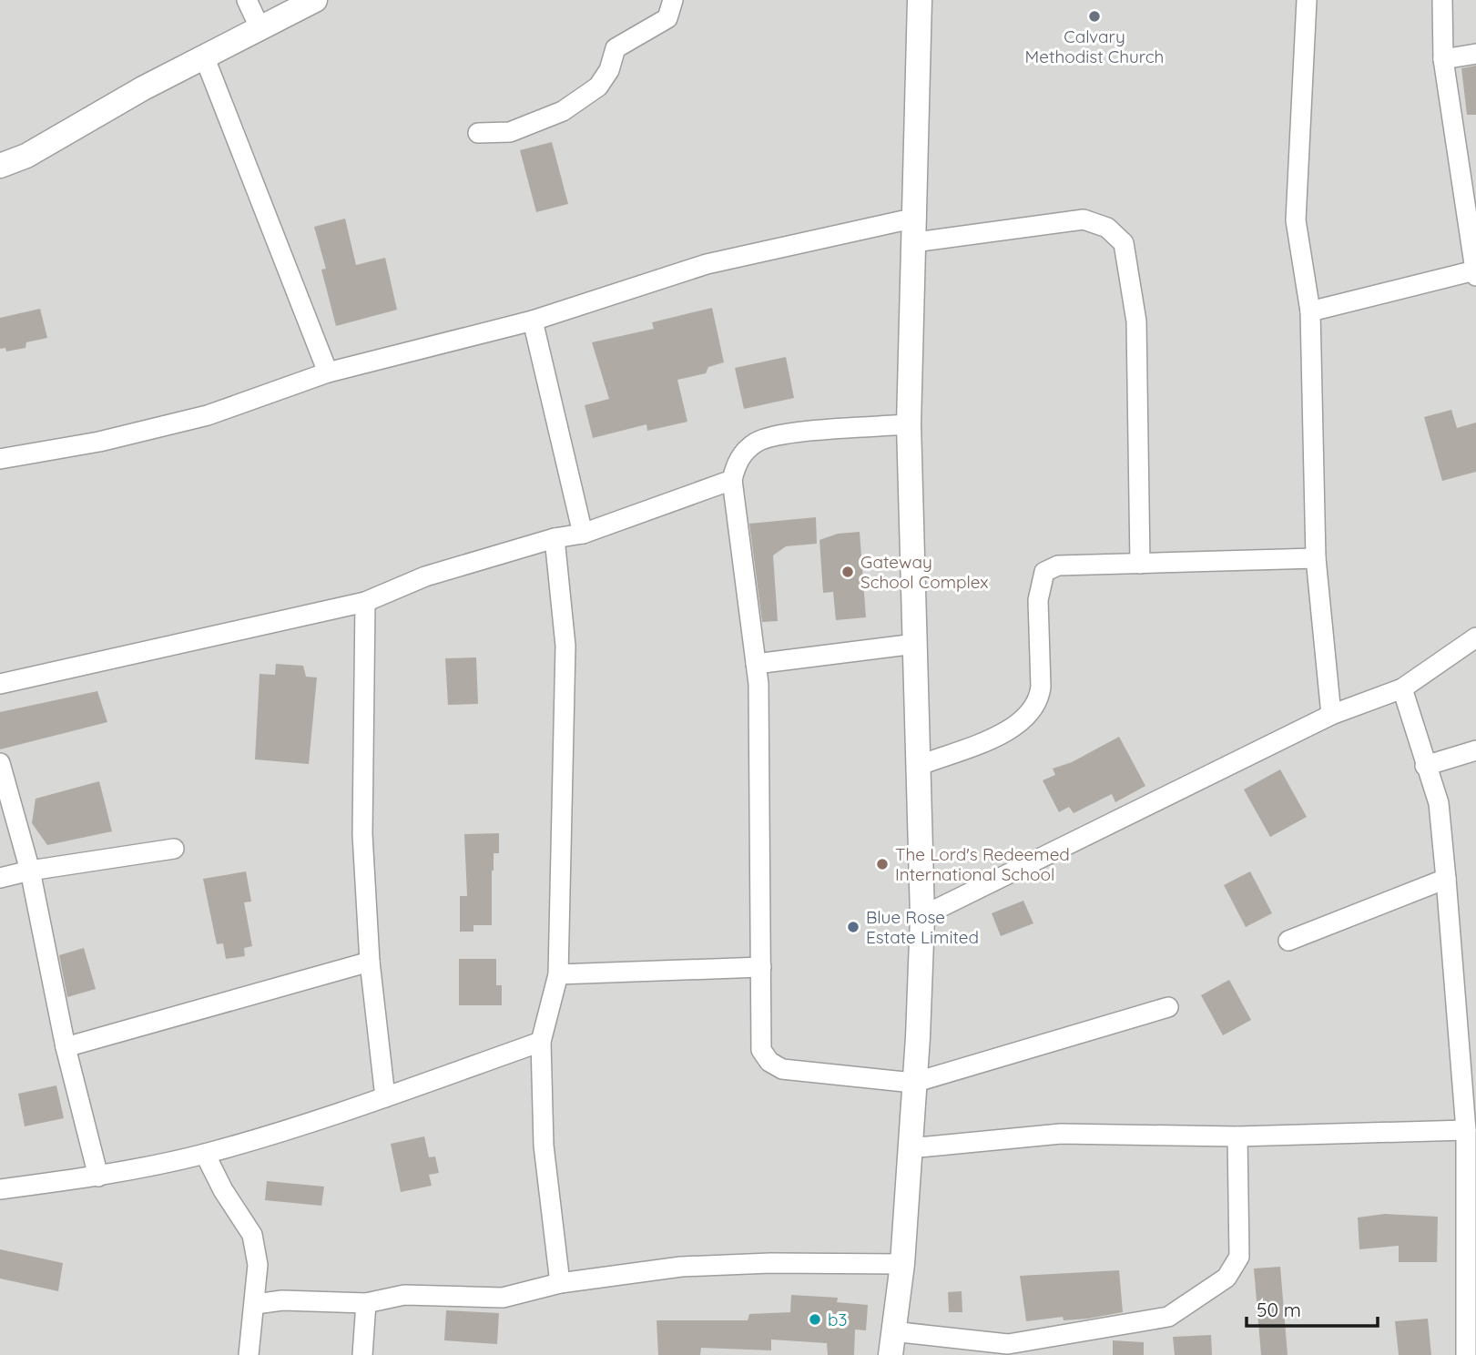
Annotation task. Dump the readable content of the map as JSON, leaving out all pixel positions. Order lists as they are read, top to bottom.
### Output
{
  "places": [
    "Calvary Methodist Church",
    "Gateway School Complex",
    "The Lord's Redeemed International School",
    "Blue Rose Estate Limited",
    "b3"
  ],
  "scale_bar": "50 m"
}
